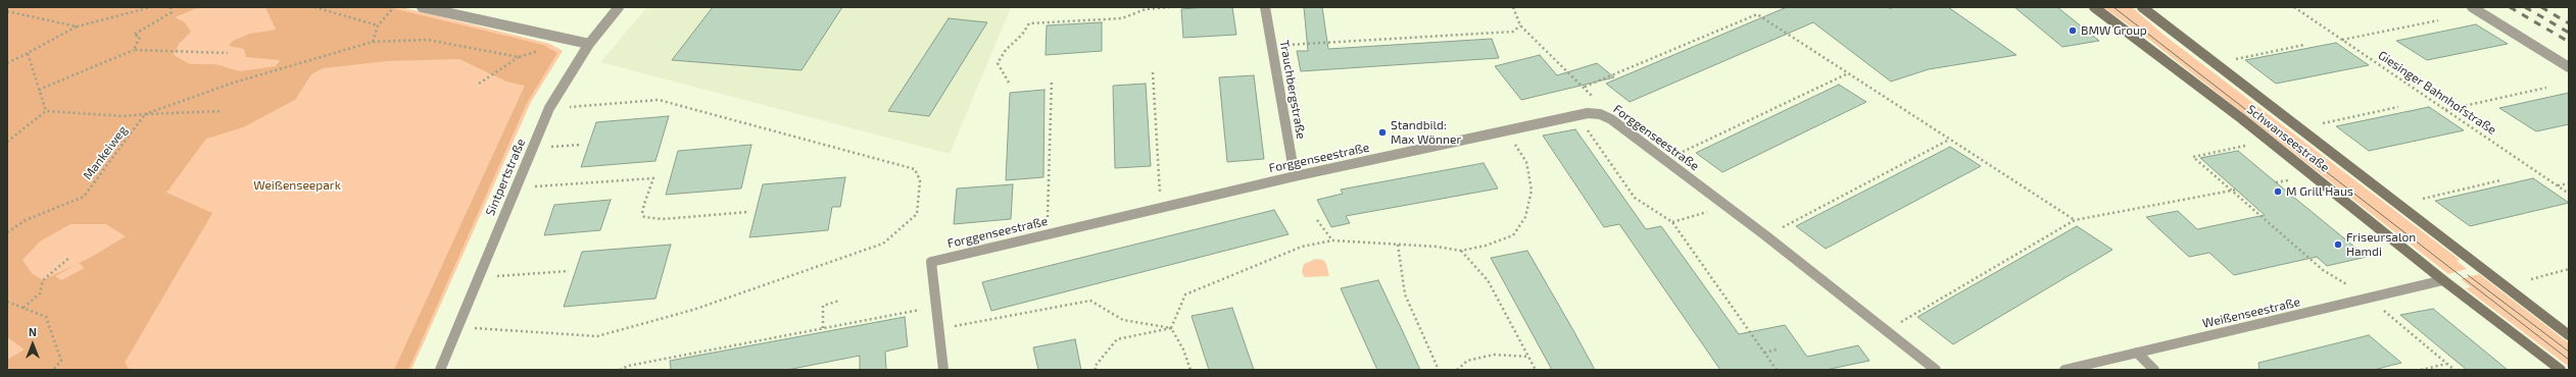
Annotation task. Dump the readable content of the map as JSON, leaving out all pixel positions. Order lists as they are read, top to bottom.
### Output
{
  "streets": {
    "main road": ["Schwanseestraße"],
    "street": [
      "Trauchbergstraße",
      "Forggenseestraße",
      "Sintpertstraße",
      "Weißenseestraße"
    ],
    "path": ["Giesinger Bahnhofstraße", "Mankeiweg"]
  },
  "crossings": [
    ["Trauchbergstraße", "Forggenseestraße"],
    ["Schwanseestraße", "Weißenseestraße"]
  ],
  "parks": ["Weißenseepark"],
  "places": [
    "BMW Group",
    "Standbild: Max Wönner",
    "M Grill Haus",
    "Friseursalon Hamdi"
  ],
  "north": "top"
}
